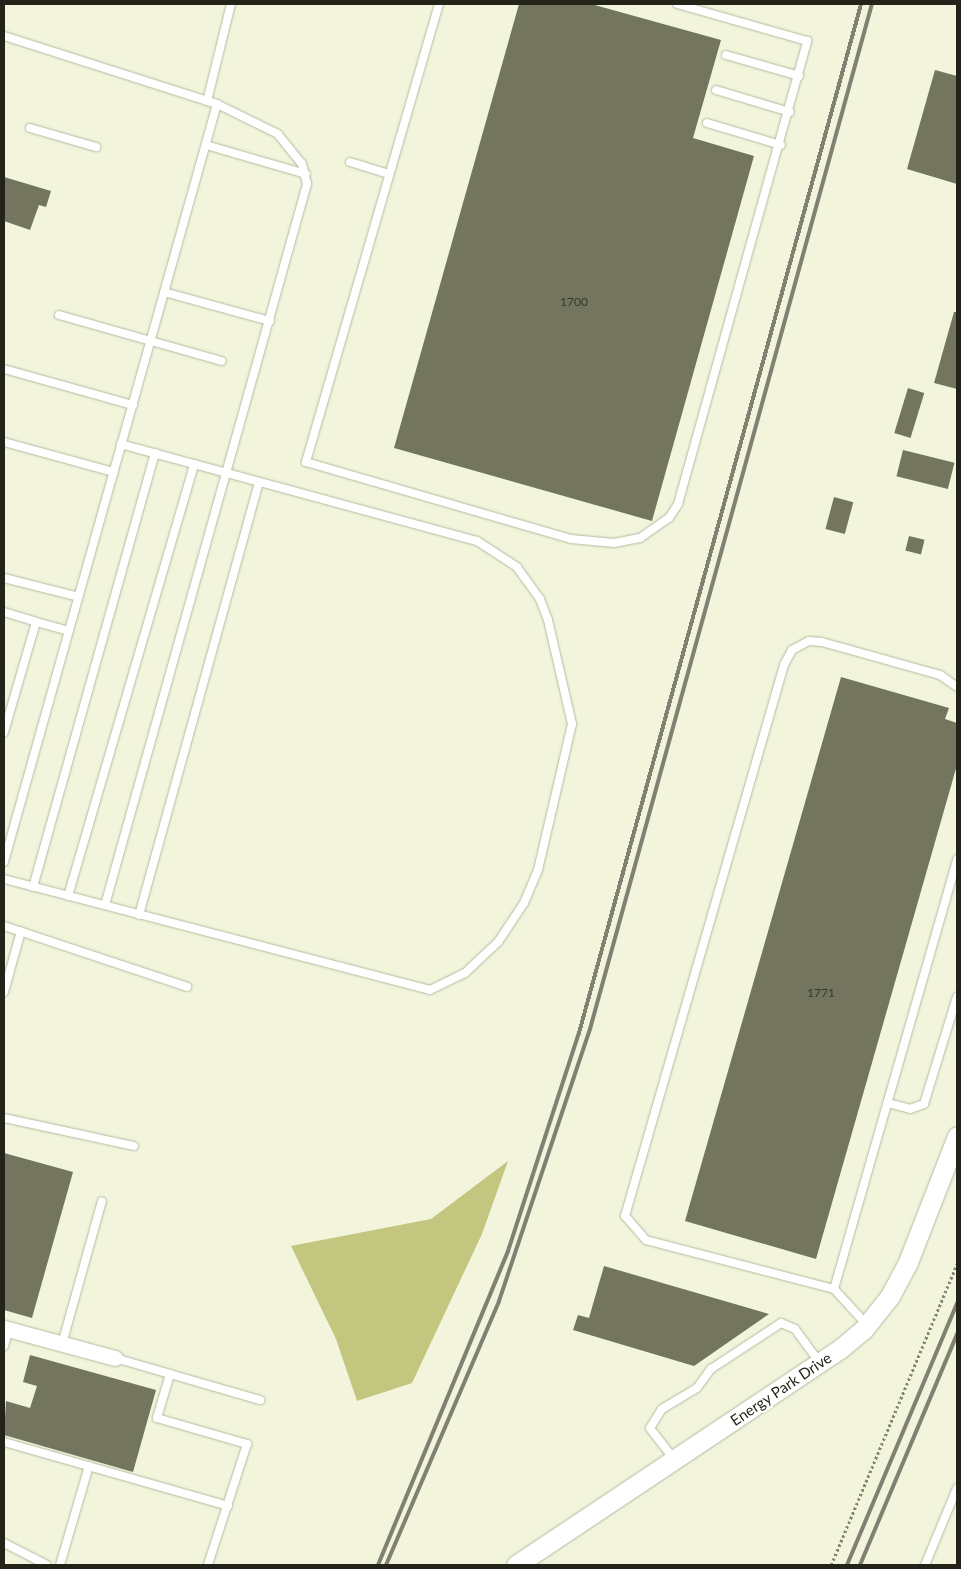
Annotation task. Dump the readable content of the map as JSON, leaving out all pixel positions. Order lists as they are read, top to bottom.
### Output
{
  "streets": {
    "street": ["Energy Park Drive"]
  },
  "house_numbers": ["1700", "1771"]
}
